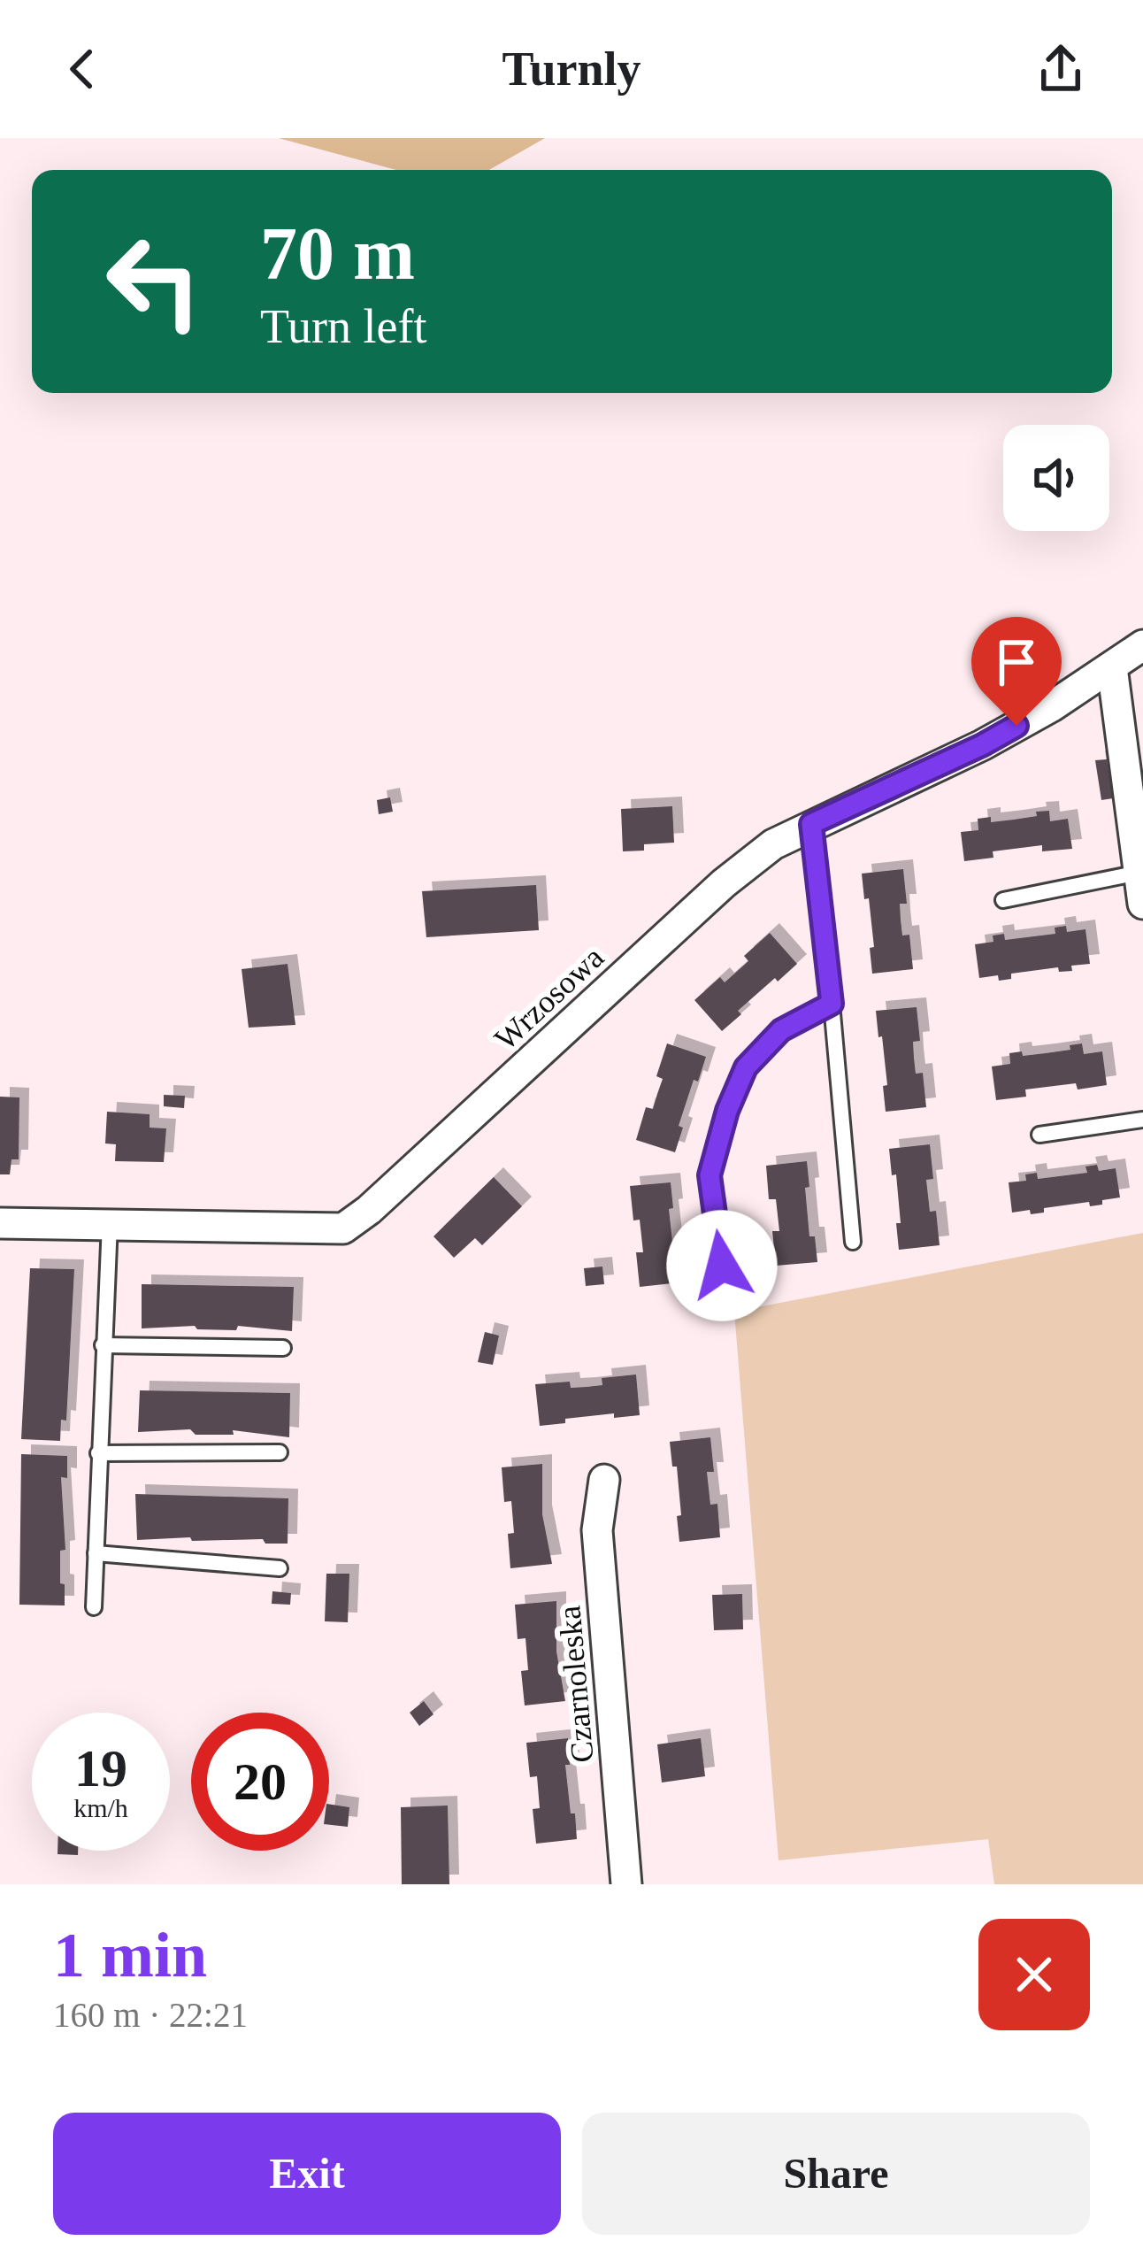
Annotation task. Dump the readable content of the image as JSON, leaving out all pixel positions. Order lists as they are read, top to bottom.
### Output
{
  "streets": {
    "street": ["Wrzosowa", "Czarnoleska"]
  },
  "page": {
    "header": "Turnly",
    "turn": ["70 m", "Turn left"],
    "speed": "19 km/h",
    "limit": "20",
    "heading": ["1 min", "160 m · 22:21"],
    "buttons": ["Exit", "Share"]
  }
}
